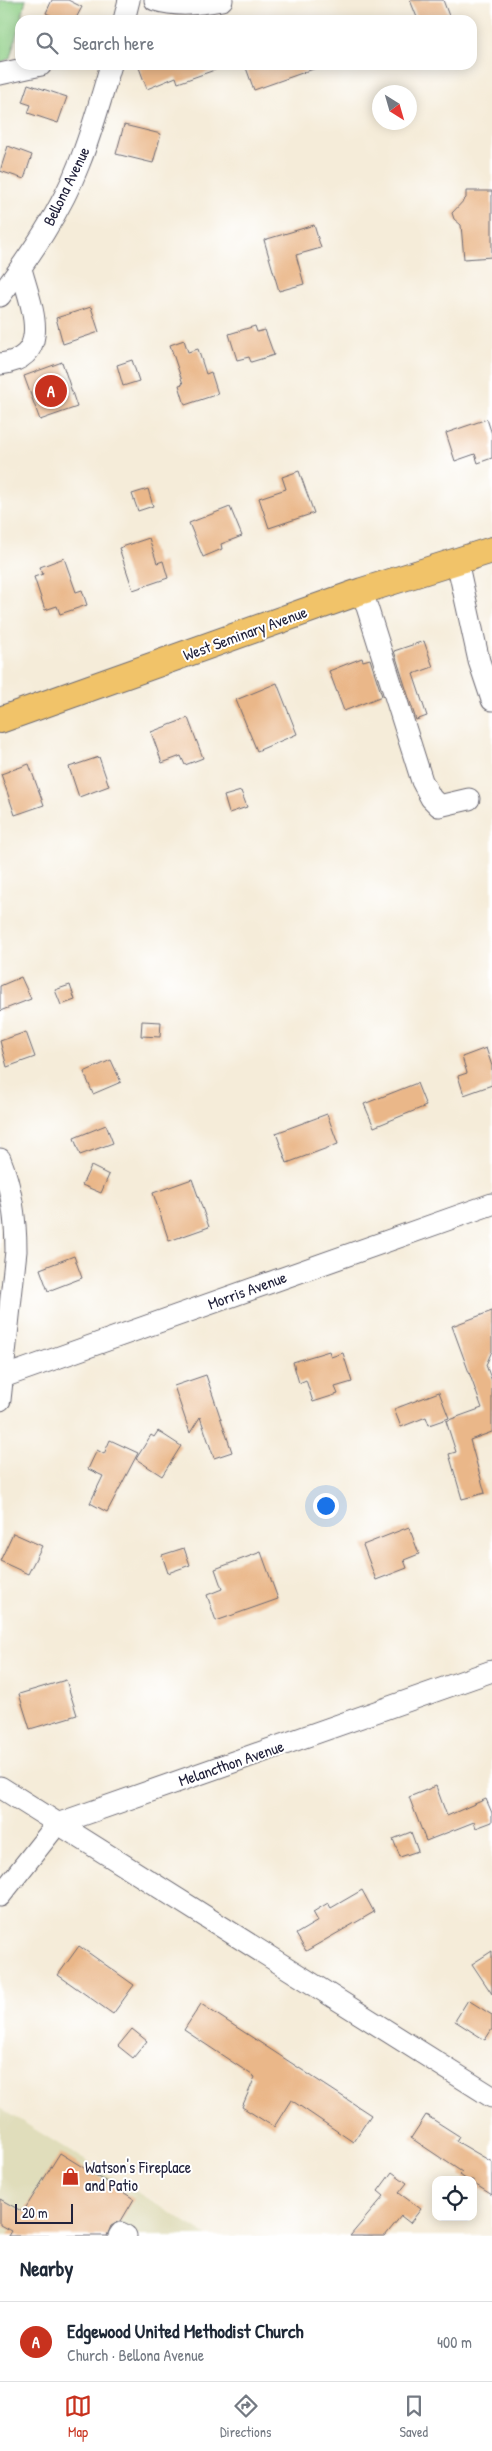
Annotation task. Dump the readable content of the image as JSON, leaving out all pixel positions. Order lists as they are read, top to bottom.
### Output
{
  "streets": {
    "main road": ["West Seminary Avenue"],
    "street": ["Bellona Avenue", "Morris Avenue", "Melancthon Avenue"]
  },
  "places": {
    "shop": ["Watson's Fireplace and Patio"]
  },
  "scale_bar": "20 m",
  "north": "bottom right",
  "page": {
    "search": "Search here",
    "pins": "A",
    "scale": "20 m",
    "heading": "Nearby",
    "list": [
      {
        "mark": "A",
        "name": "Edgewood United Methodist Church",
        "note": "Church · Bellona Avenue",
        "value": "400 m"
      }
    ],
    "nav": ["Map", "Directions", "Saved"]
  }
}
